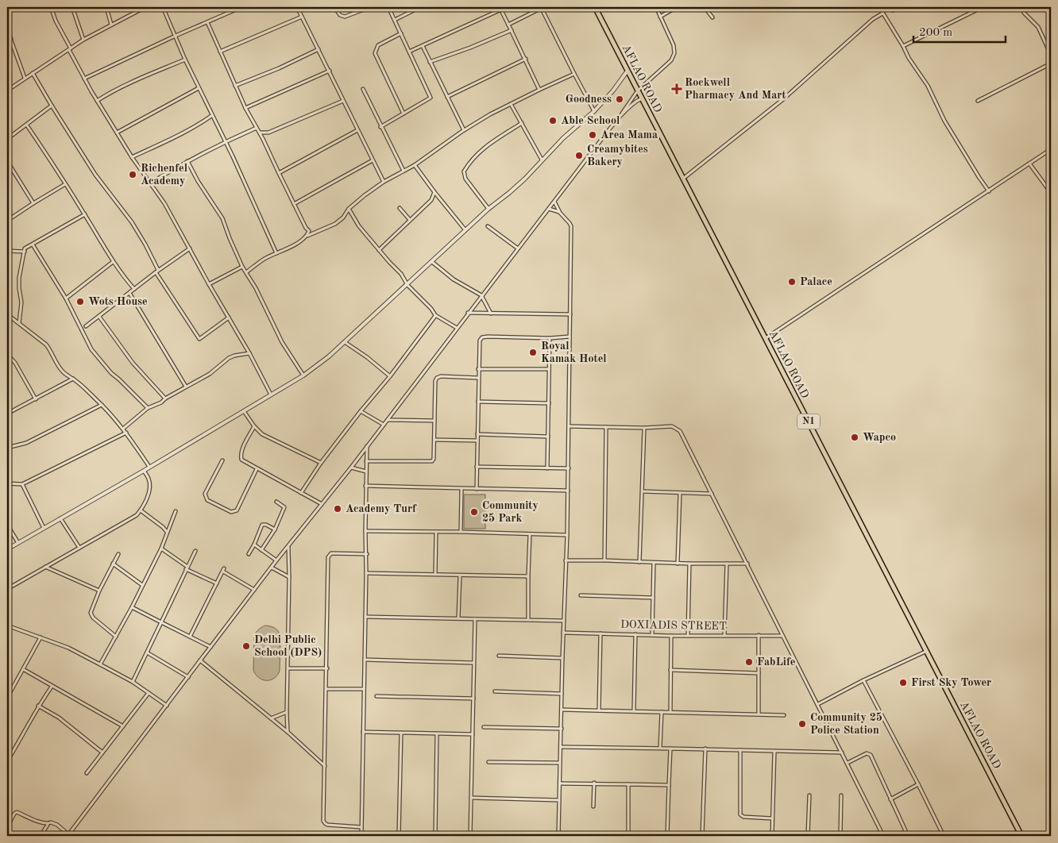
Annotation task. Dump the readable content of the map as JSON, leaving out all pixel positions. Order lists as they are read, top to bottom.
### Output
{
  "streets": {
    "highway": ["AFLAO ROAD", "N1"],
    "street": ["DOXIADIS STREET"]
  },
  "places": {
    "health": ["Rockwell Pharmacy And Mart"],
    "other": [
      "Goodness",
      "Able School",
      "Area Mama",
      "Creamybites Bakery",
      "Richenfel Academy",
      "Palace",
      "Wots House",
      "Royal Kamak Hotel",
      "Wapco",
      "Academy Turf",
      "Community 25 Park",
      "Delhi Public School (DPS)",
      "FabLife",
      "First Sky Tower",
      "Community 25 Police Station"
    ]
  },
  "scale_bar": "200 m"
}
